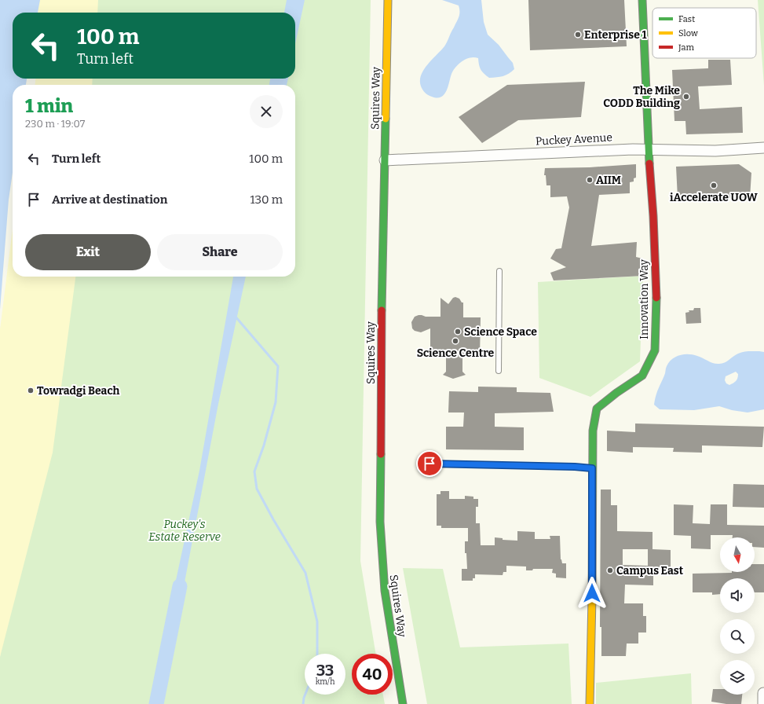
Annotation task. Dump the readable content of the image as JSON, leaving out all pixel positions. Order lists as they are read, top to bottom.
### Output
{
  "streets": {
    "street": ["Squires Way", "Puckey Avenue", "Innovation Way"]
  },
  "crossings": [
    ["Squires Way", "Puckey Avenue"],
    ["Puckey Avenue", "Innovation Way"]
  ],
  "parks": ["Puckey's Estate Reserve"],
  "places": [
    "Enterprise 1",
    "The Mike CODD Building",
    "AIIM",
    "iAccelerate UOW",
    "Science Space",
    "Science Centre",
    "Towradgi Beach",
    "Campus East"
  ],
  "legend": ["Fast", "Slow", "Jam"],
  "north": "bottom",
  "page": {
    "turn": ["100 m", "Turn left"],
    "heading": ["1 min", "230 m · 19:07"],
    "list": [
      {
        "name": "Turn left",
        "value": "100 m"
      },
      {
        "name": "Arrive at destination",
        "value": "130 m"
      }
    ],
    "buttons": ["Exit", "Share"],
    "speed": "33 km/h",
    "limit": "40"
  }
}
